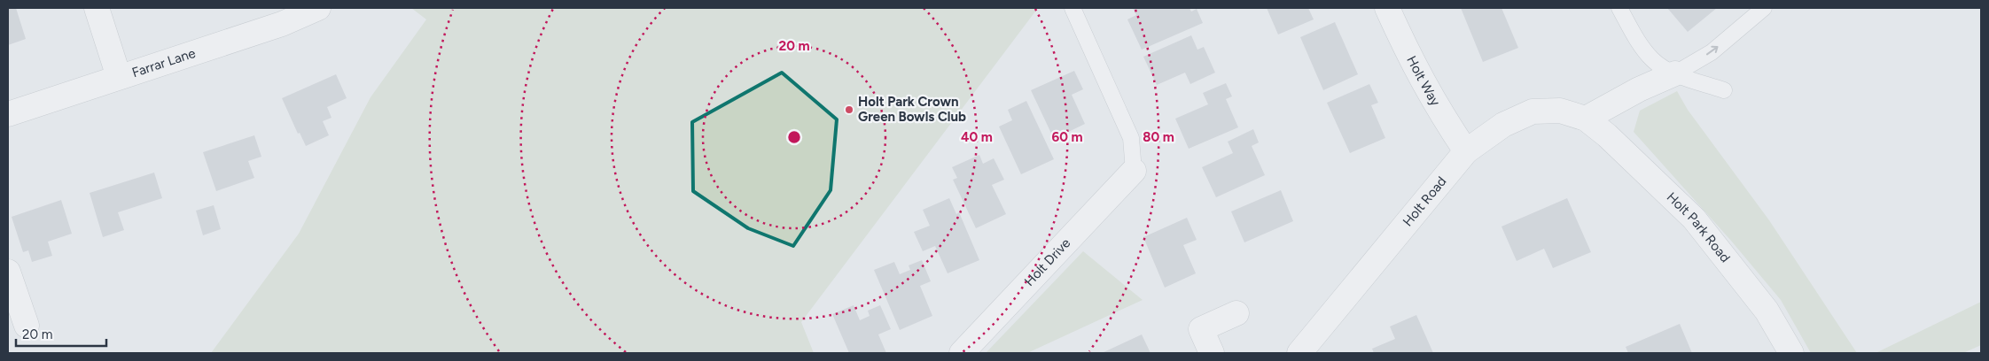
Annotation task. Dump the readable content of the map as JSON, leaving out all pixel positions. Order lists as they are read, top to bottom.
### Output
{
  "streets": {
    "street": [
      "Farrar Lane",
      "Holt Way",
      "Holt Road",
      "Holt Park Road",
      "Holt Drive"
    ]
  },
  "crossings": [
    ["Holt Way", "Holt Road"],
    ["Holt Road", "Holt Park Road"]
  ],
  "places": ["Holt Park Crown Green Bowls Club"],
  "scale_bar": "20 m",
  "rings": [
    "20 m",
    "40 m",
    "60 m",
    "80 m"
  ]
}
